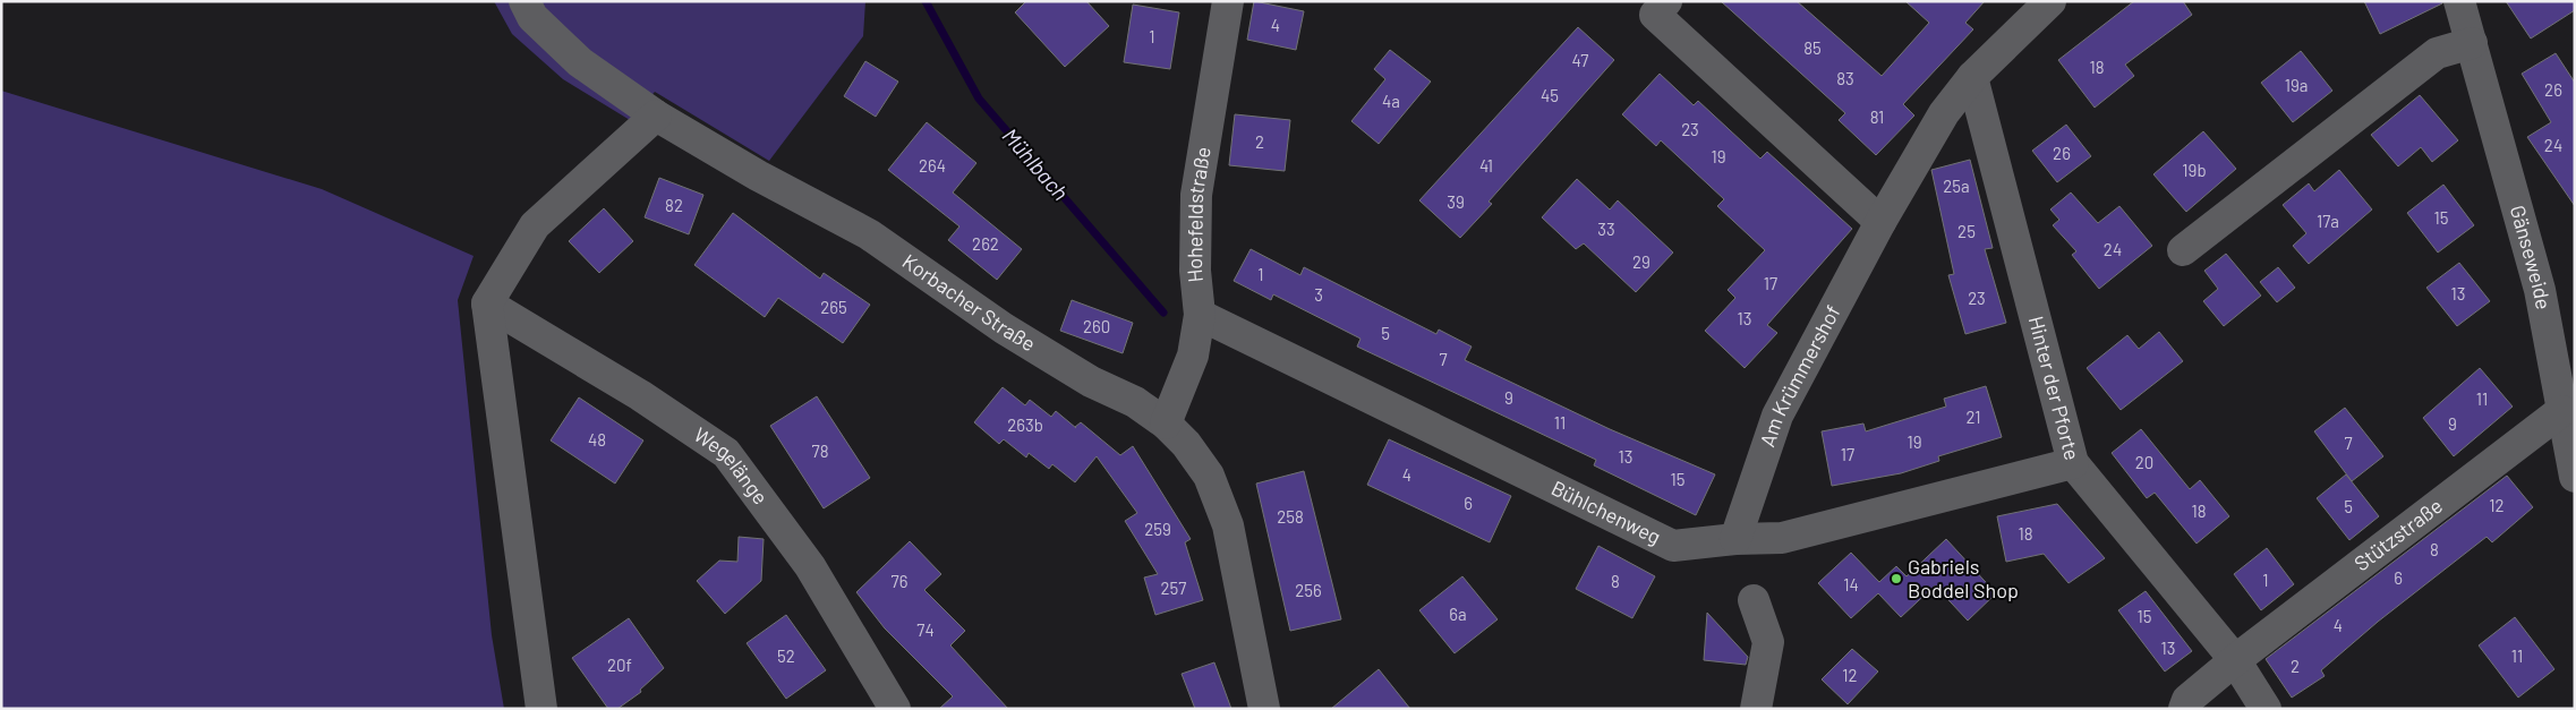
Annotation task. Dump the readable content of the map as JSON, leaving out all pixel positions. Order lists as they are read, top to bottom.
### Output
{
  "streets": {
    "street": [
      "Hohefeldstraße",
      "Gänseweide",
      "Korbacher Straße",
      "Am Krümmershof",
      "Hinter der Pforte",
      "Wegelänge",
      "Bühlchenweg",
      "Stützstraße"
    ]
  },
  "crossings": [
    ["Hohefeldstraße", "Korbacher Straße"],
    ["Hohefeldstraße", "Bühlchenweg"],
    ["Gänseweide", "Stützstraße"],
    ["Am Krümmershof", "Hinter der Pforte"],
    ["Am Krümmershof", "Bühlchenweg"],
    ["Hinter der Pforte", "Bühlchenweg"],
    ["Hinter der Pforte", "Stützstraße"]
  ],
  "water": ["Mühlbach"],
  "places": ["Gabriels Boddel Shop"],
  "house_numbers": [
    "4",
    "1",
    "85",
    "47",
    "18",
    "83",
    "19a",
    "26",
    "45",
    "4a",
    "81",
    "23",
    "2",
    "24",
    "26",
    "19",
    "264",
    "41",
    "19b",
    "25a",
    "39",
    "82",
    "15",
    "17a",
    "33",
    "25",
    "262",
    "24",
    "29",
    "1",
    "17",
    "13",
    "3",
    "23",
    "265",
    "13",
    "260",
    "5",
    "7",
    "9",
    "11",
    "21",
    "11",
    "9",
    "263b",
    "48",
    "19",
    "7",
    "78",
    "17",
    "13",
    "20",
    "4",
    "15",
    "6",
    "12",
    "5",
    "18",
    "258",
    "259",
    "18",
    "8",
    "6",
    "1",
    "76",
    "8",
    "14",
    "257",
    "256",
    "6a",
    "15",
    "4",
    "74",
    "13",
    "52",
    "11",
    "20f",
    "2",
    "12"
  ]
}
